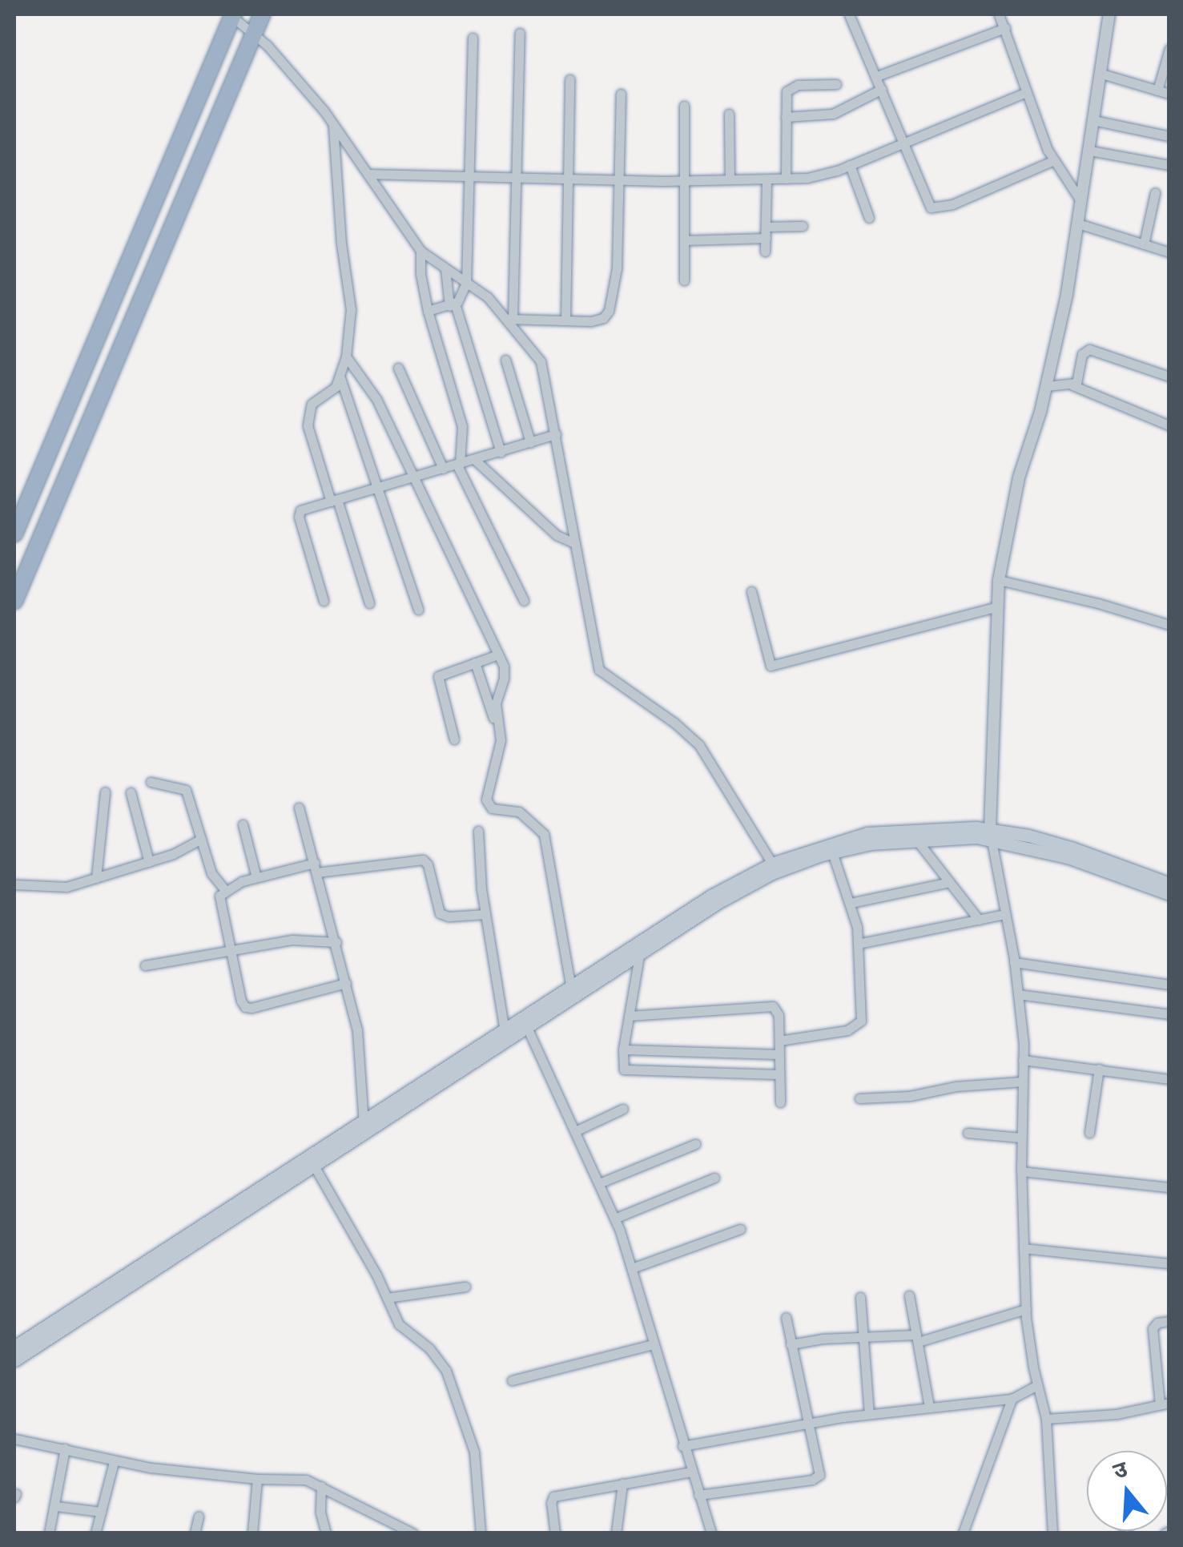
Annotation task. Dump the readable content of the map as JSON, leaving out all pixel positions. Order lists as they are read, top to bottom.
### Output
{
  "north": "top"
}
